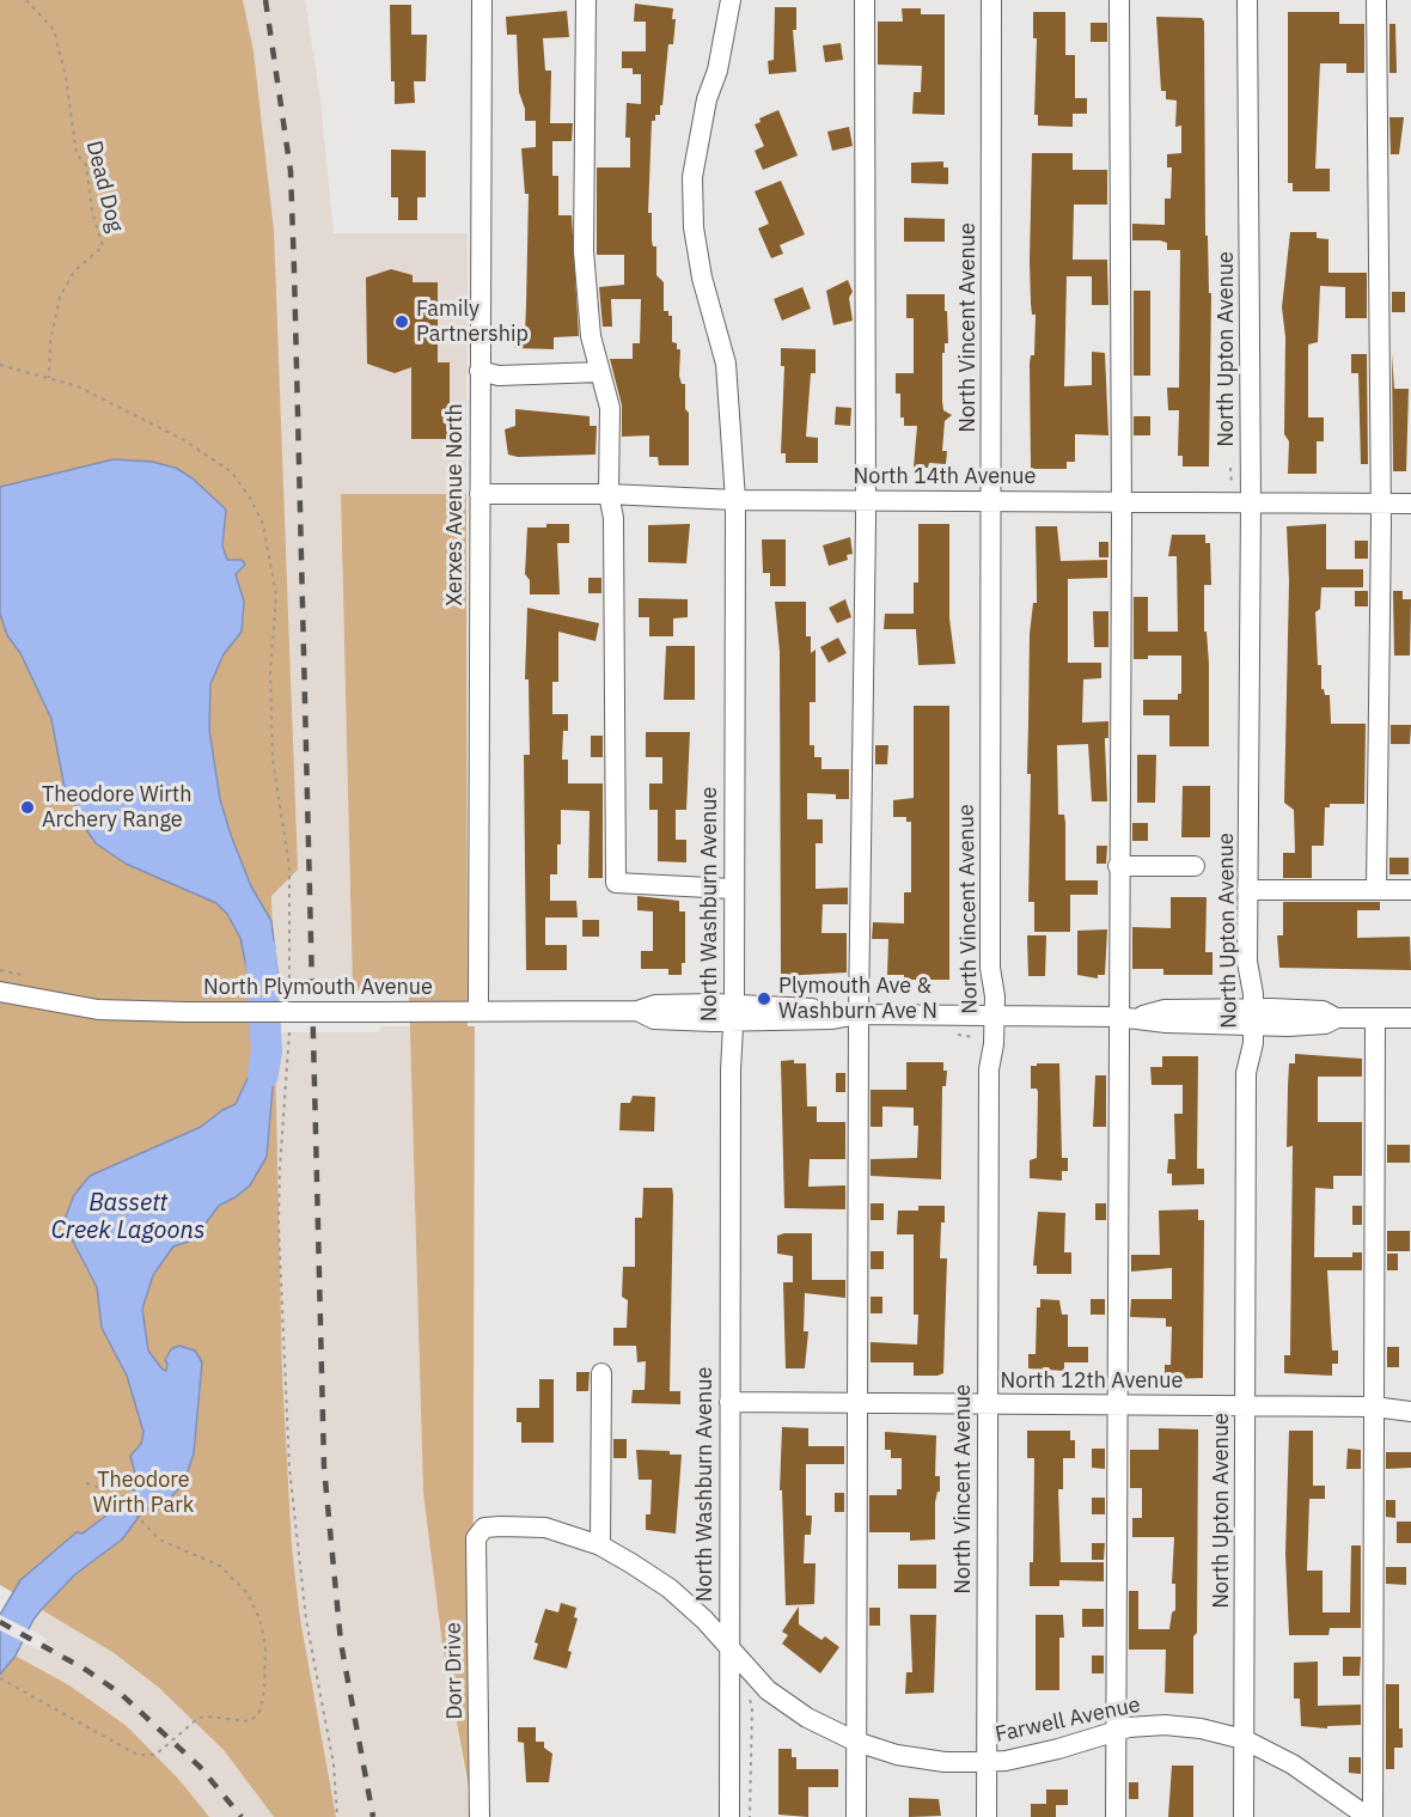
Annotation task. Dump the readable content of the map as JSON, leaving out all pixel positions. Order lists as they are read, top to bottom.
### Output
{
  "streets": {
    "street": [
      "North Vincent Avenue",
      "North Upton Avenue",
      "North 14th Avenue",
      "Xerxes Avenue North",
      "North Washburn Avenue",
      "North Plymouth Avenue",
      "North 12th Avenue",
      "Dorr Drive",
      "Farwell Avenue"
    ],
    "path": ["Dead Dog"]
  },
  "crossings": [
    ["North Vincent Avenue", "North 14th Avenue"],
    ["North Vincent Avenue", "North Plymouth Avenue"],
    ["North Vincent Avenue", "North 12th Avenue"],
    ["North Vincent Avenue", "Farwell Avenue"],
    ["North Upton Avenue", "North 14th Avenue"],
    ["North Upton Avenue", "North Plymouth Avenue"],
    ["North Upton Avenue", "North 12th Avenue"],
    ["North Upton Avenue", "Farwell Avenue"],
    ["North 14th Avenue", "Xerxes Avenue North"],
    ["North 14th Avenue", "North Washburn Avenue"],
    ["Xerxes Avenue North", "North Plymouth Avenue"],
    ["North Washburn Avenue", "North Plymouth Avenue"],
    ["North Washburn Avenue", "North 12th Avenue"],
    ["North Washburn Avenue", "Farwell Avenue"],
    ["Dorr Drive", "Farwell Avenue"]
  ],
  "water": ["Bassett Creek Lagoons"],
  "parks": ["Theodore Wirth Park"],
  "places": ["Family Partnership", "Theodore Wirth Archery Range", "Plymouth Ave & Washburn Ave N"]
}
